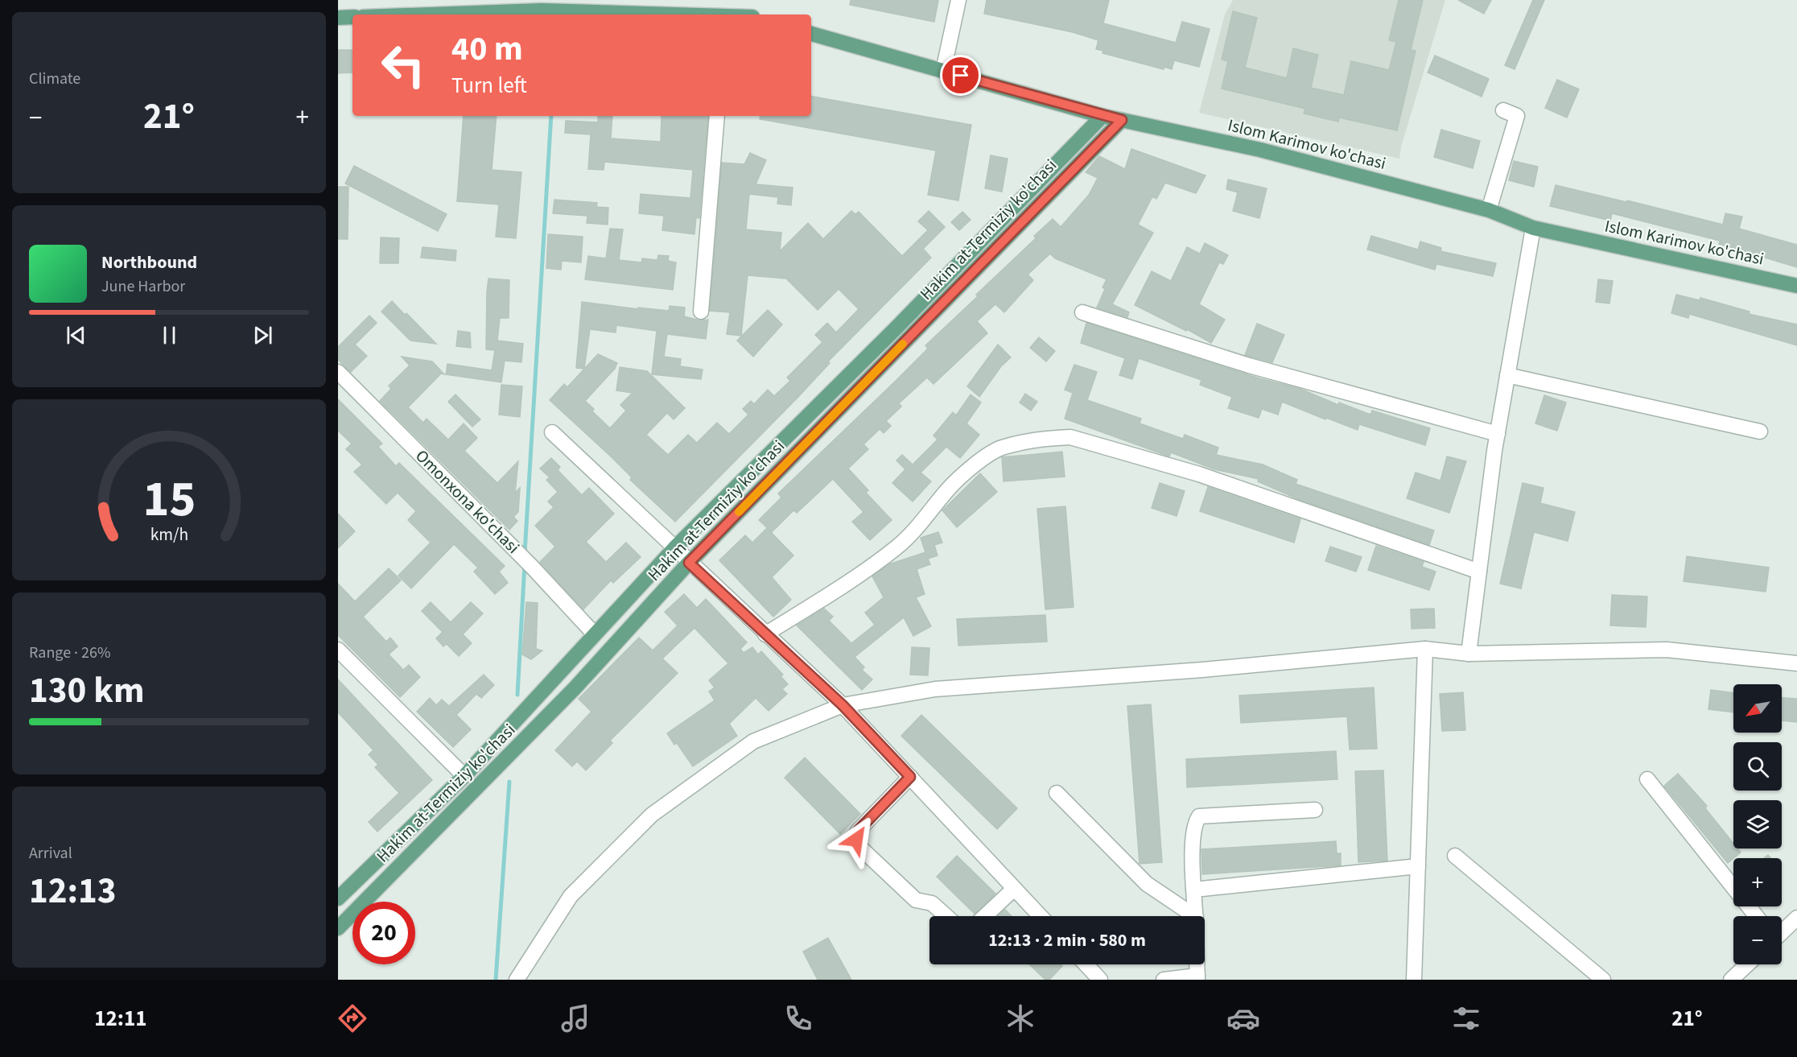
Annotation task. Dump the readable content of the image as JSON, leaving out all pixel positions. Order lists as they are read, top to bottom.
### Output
{
  "streets": {
    "main road": ["Islom Karimov ko'chasi", "Hakim at-Termiziy ko'chasi"],
    "street": ["Omonxona ko'chasi"]
  },
  "crossings": [
    ["Islom Karimov ko'chasi", "Hakim at-Termiziy ko'chasi"],
    ["Hakim at-Termiziy ko'chasi", "Omonxona ko'chasi"]
  ],
  "north": "bottom left",
  "page": {
    "tile": [
      "Climate",
      ["Range · 26%", "130 km"],
      ["Arrival", "12:13"]
    ],
    "turn": ["40 m", "Turn left"],
    "heat": ["−", "21°", "+"],
    "song": ["Northbound", "June Harbor"],
    "map_buttons": ["+", "−"],
    "limit": "20",
    "trip": "12:13 · 2 min · 580 m",
    "tabs": ["12:11", "21°"],
    "gauge": ["15", "km/h"]
  }
}
